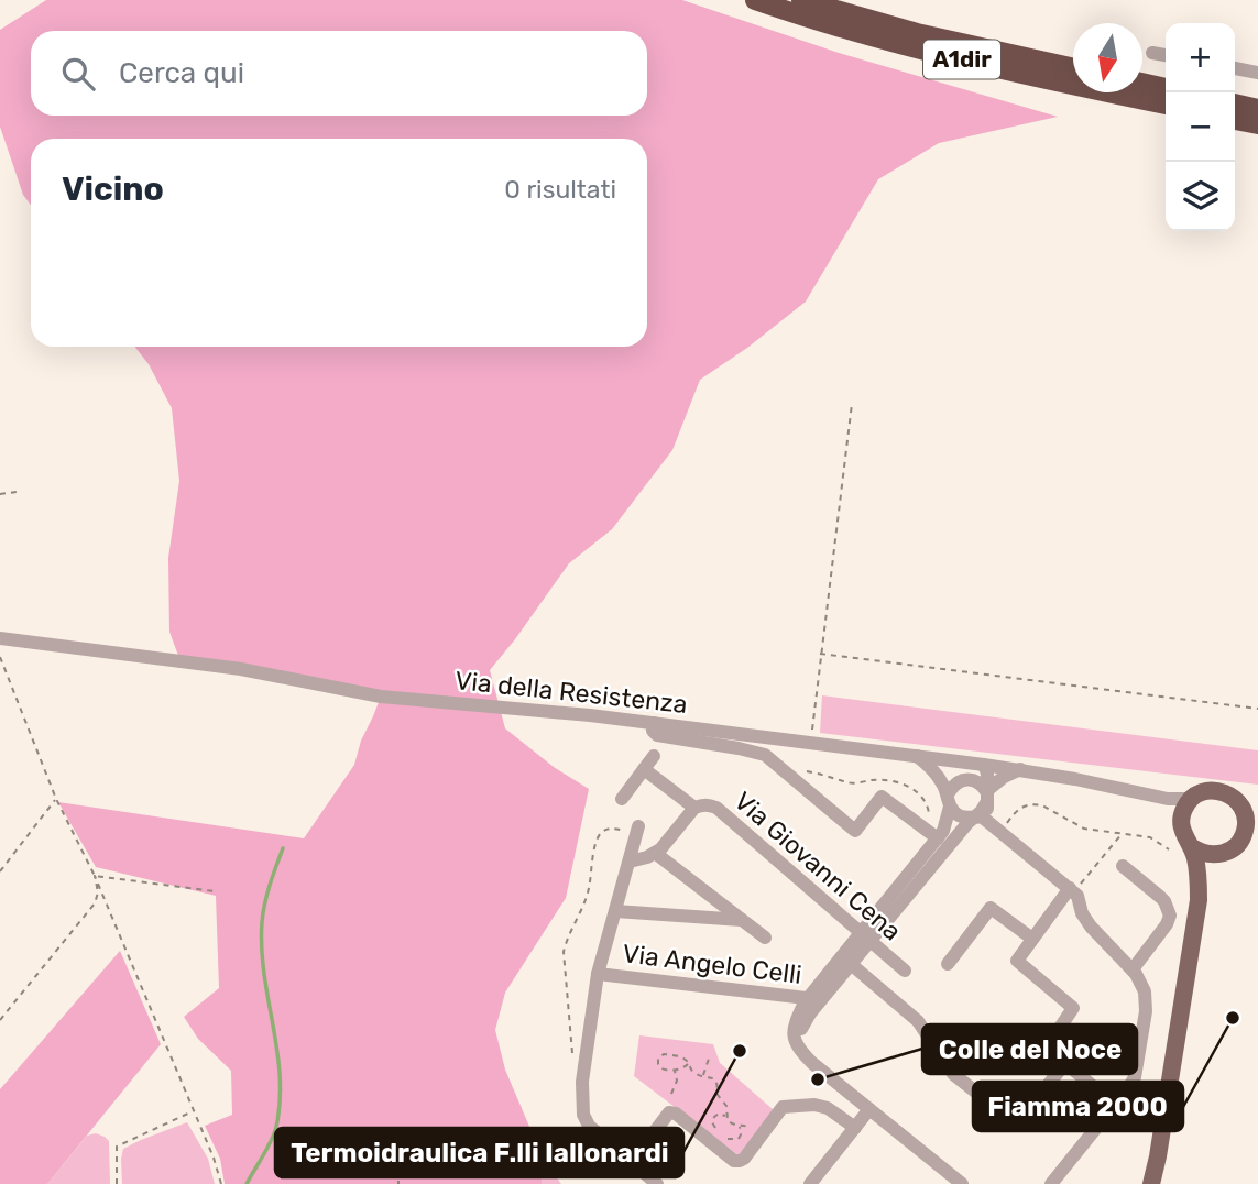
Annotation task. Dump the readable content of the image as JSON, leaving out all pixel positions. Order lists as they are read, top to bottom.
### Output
{
  "streets": {
    "highway": ["A1dir"],
    "street": ["Via della Resistenza", "Via Giovanni Cena", "Via Angelo Celli"]
  },
  "places": ["Fiamma 2000", "Termoidraulica F.lli Iallonardi", "Colle del Noce"],
  "north": "bottom",
  "page": {
    "map_buttons": ["+", "−"],
    "search": "Cerca qui",
    "heading": ["Vicino", "0 risultati"]
  }
}
